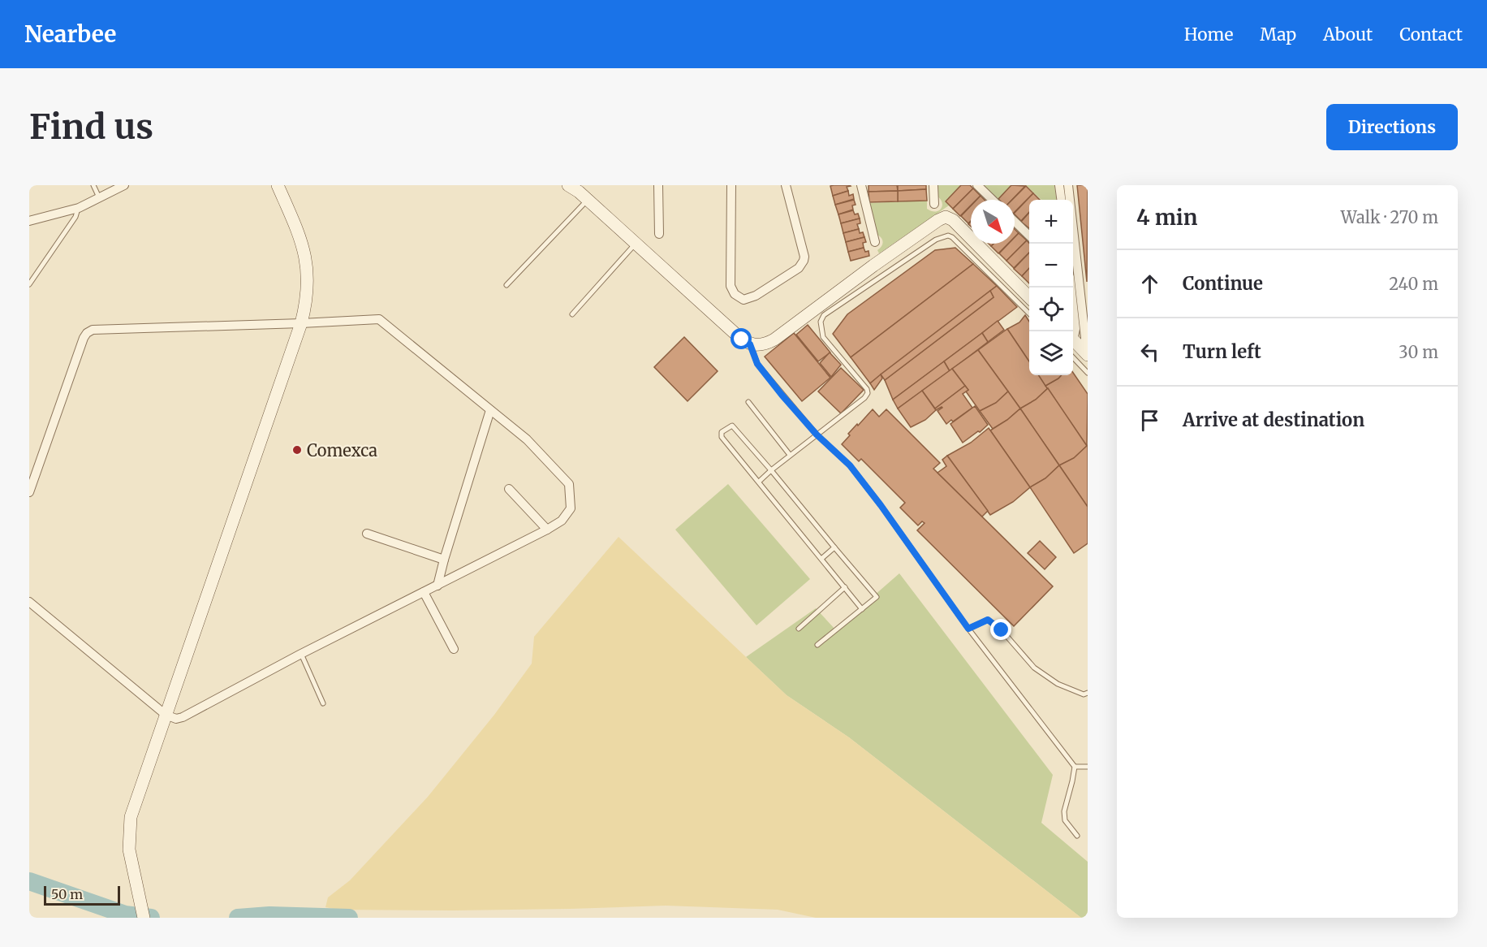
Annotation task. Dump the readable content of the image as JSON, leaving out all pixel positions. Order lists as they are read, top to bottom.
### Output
{
  "places": ["Comexca"],
  "scale_bar": "50 m",
  "north": "bottom right",
  "page": {
    "header": "Nearbee",
    "nav": [
      "Home",
      "Map",
      "About",
      "Contact"
    ],
    "buttons": "Directions",
    "title": "Find us",
    "heading": ["4 min", "Walk · 270 m"],
    "map_buttons": ["+", "−"],
    "list": [
      ["Continue", "240 m"],
      ["Turn left", "30 m"],
      "Arrive at destination"
    ],
    "scale": "50 m"
  }
}
